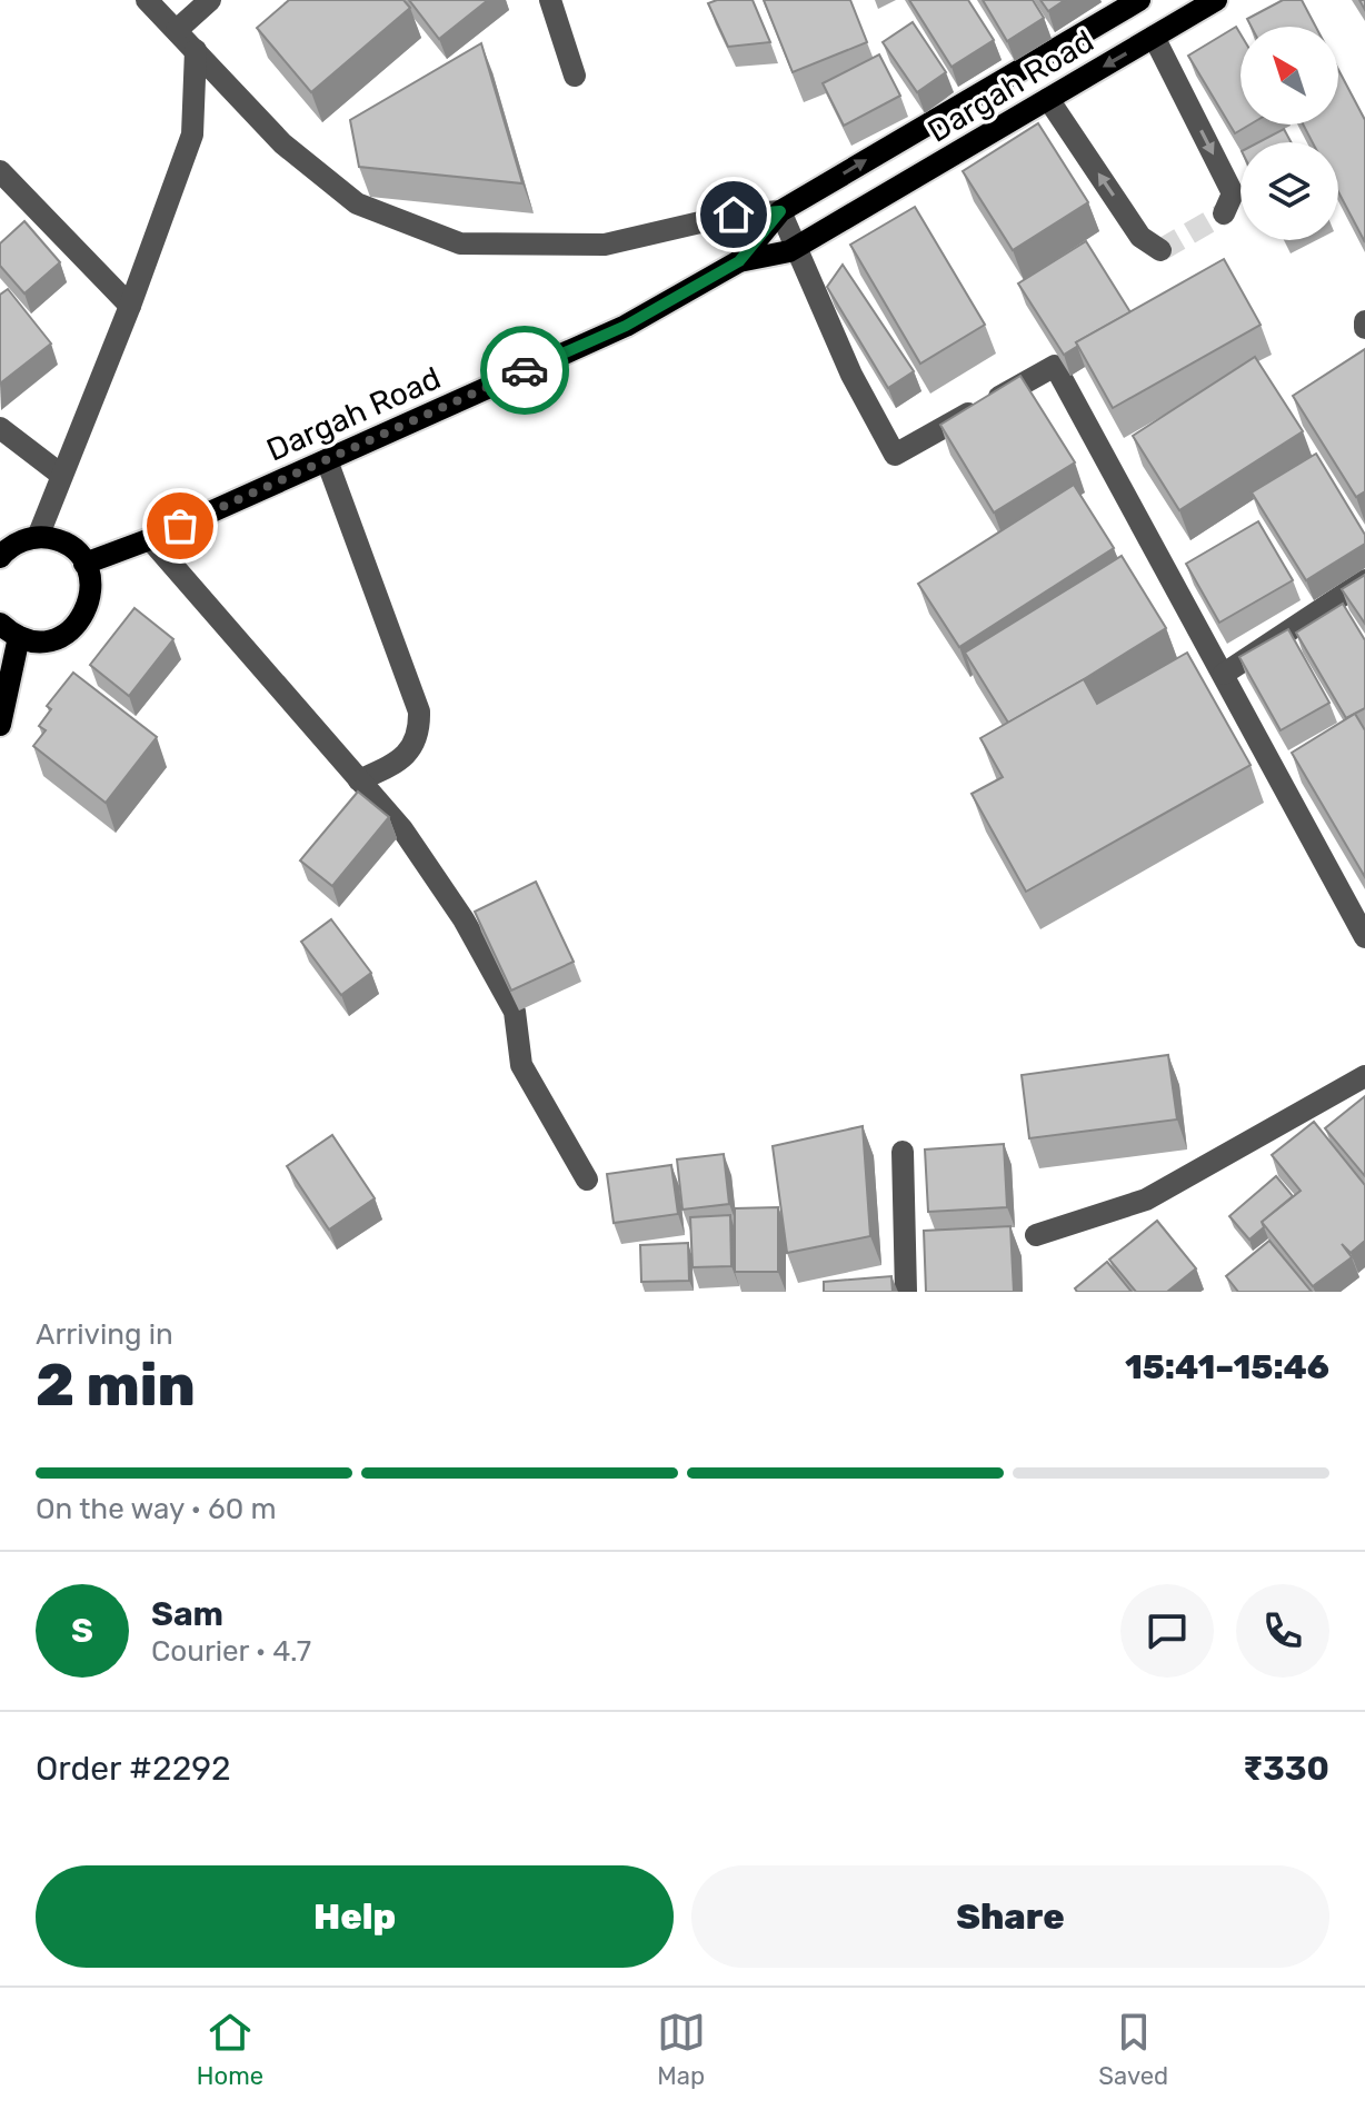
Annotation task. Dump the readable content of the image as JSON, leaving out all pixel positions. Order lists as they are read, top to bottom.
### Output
{
  "streets": {
    "main road": ["Dargah Road"]
  },
  "north": "top left",
  "page": {
    "heading": ["2 min", "Arriving in", "15:41–15:46"],
    "panel": [
      "Sam",
      "Courier · 4.7",
      "Order #2292",
      "₹330"
    ],
    "bar": "On the way · 60 m",
    "round": "S",
    "buttons": ["Help", "Share"],
    "tabs": ["Home", "Map", "Saved"]
  }
}
